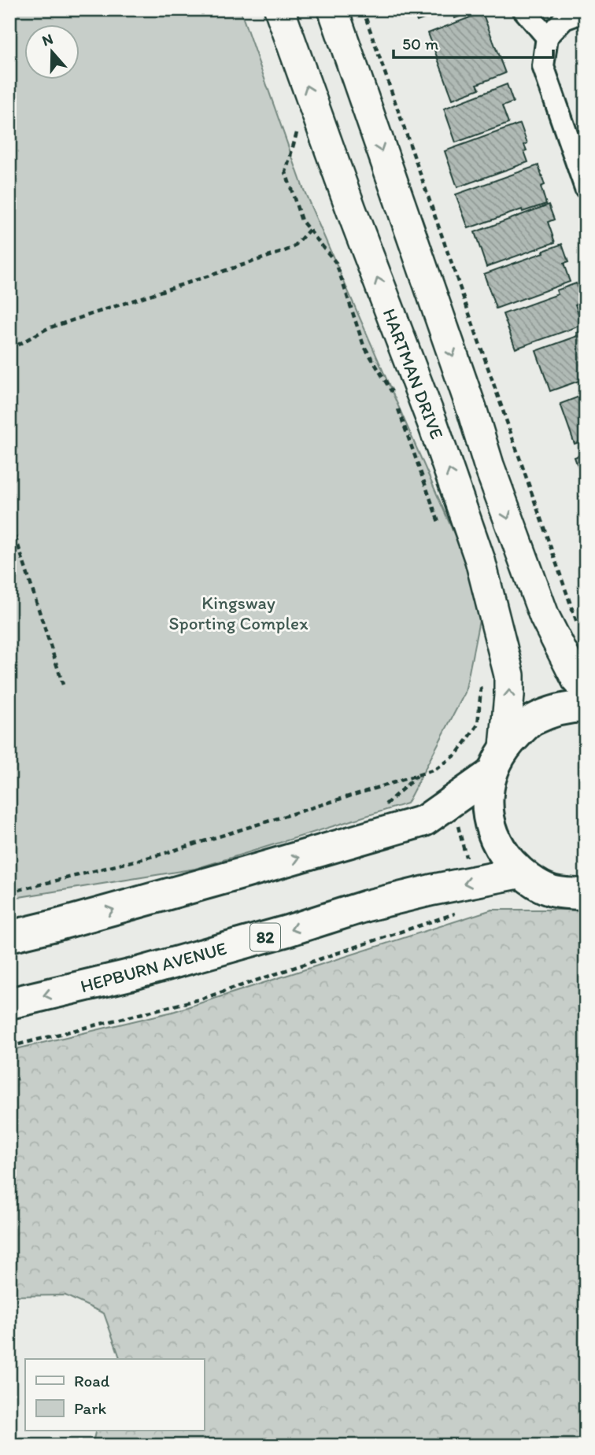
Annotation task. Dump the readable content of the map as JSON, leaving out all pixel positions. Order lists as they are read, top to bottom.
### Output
{
  "streets": {
    "main road": ["HARTMAN DRIVE", "82", "HEPBURN AVENUE"]
  },
  "parks": ["Kingsway Sporting Complex"],
  "legend": ["Road", "Park"],
  "scale_bar": "50 m",
  "north": "top"
}
